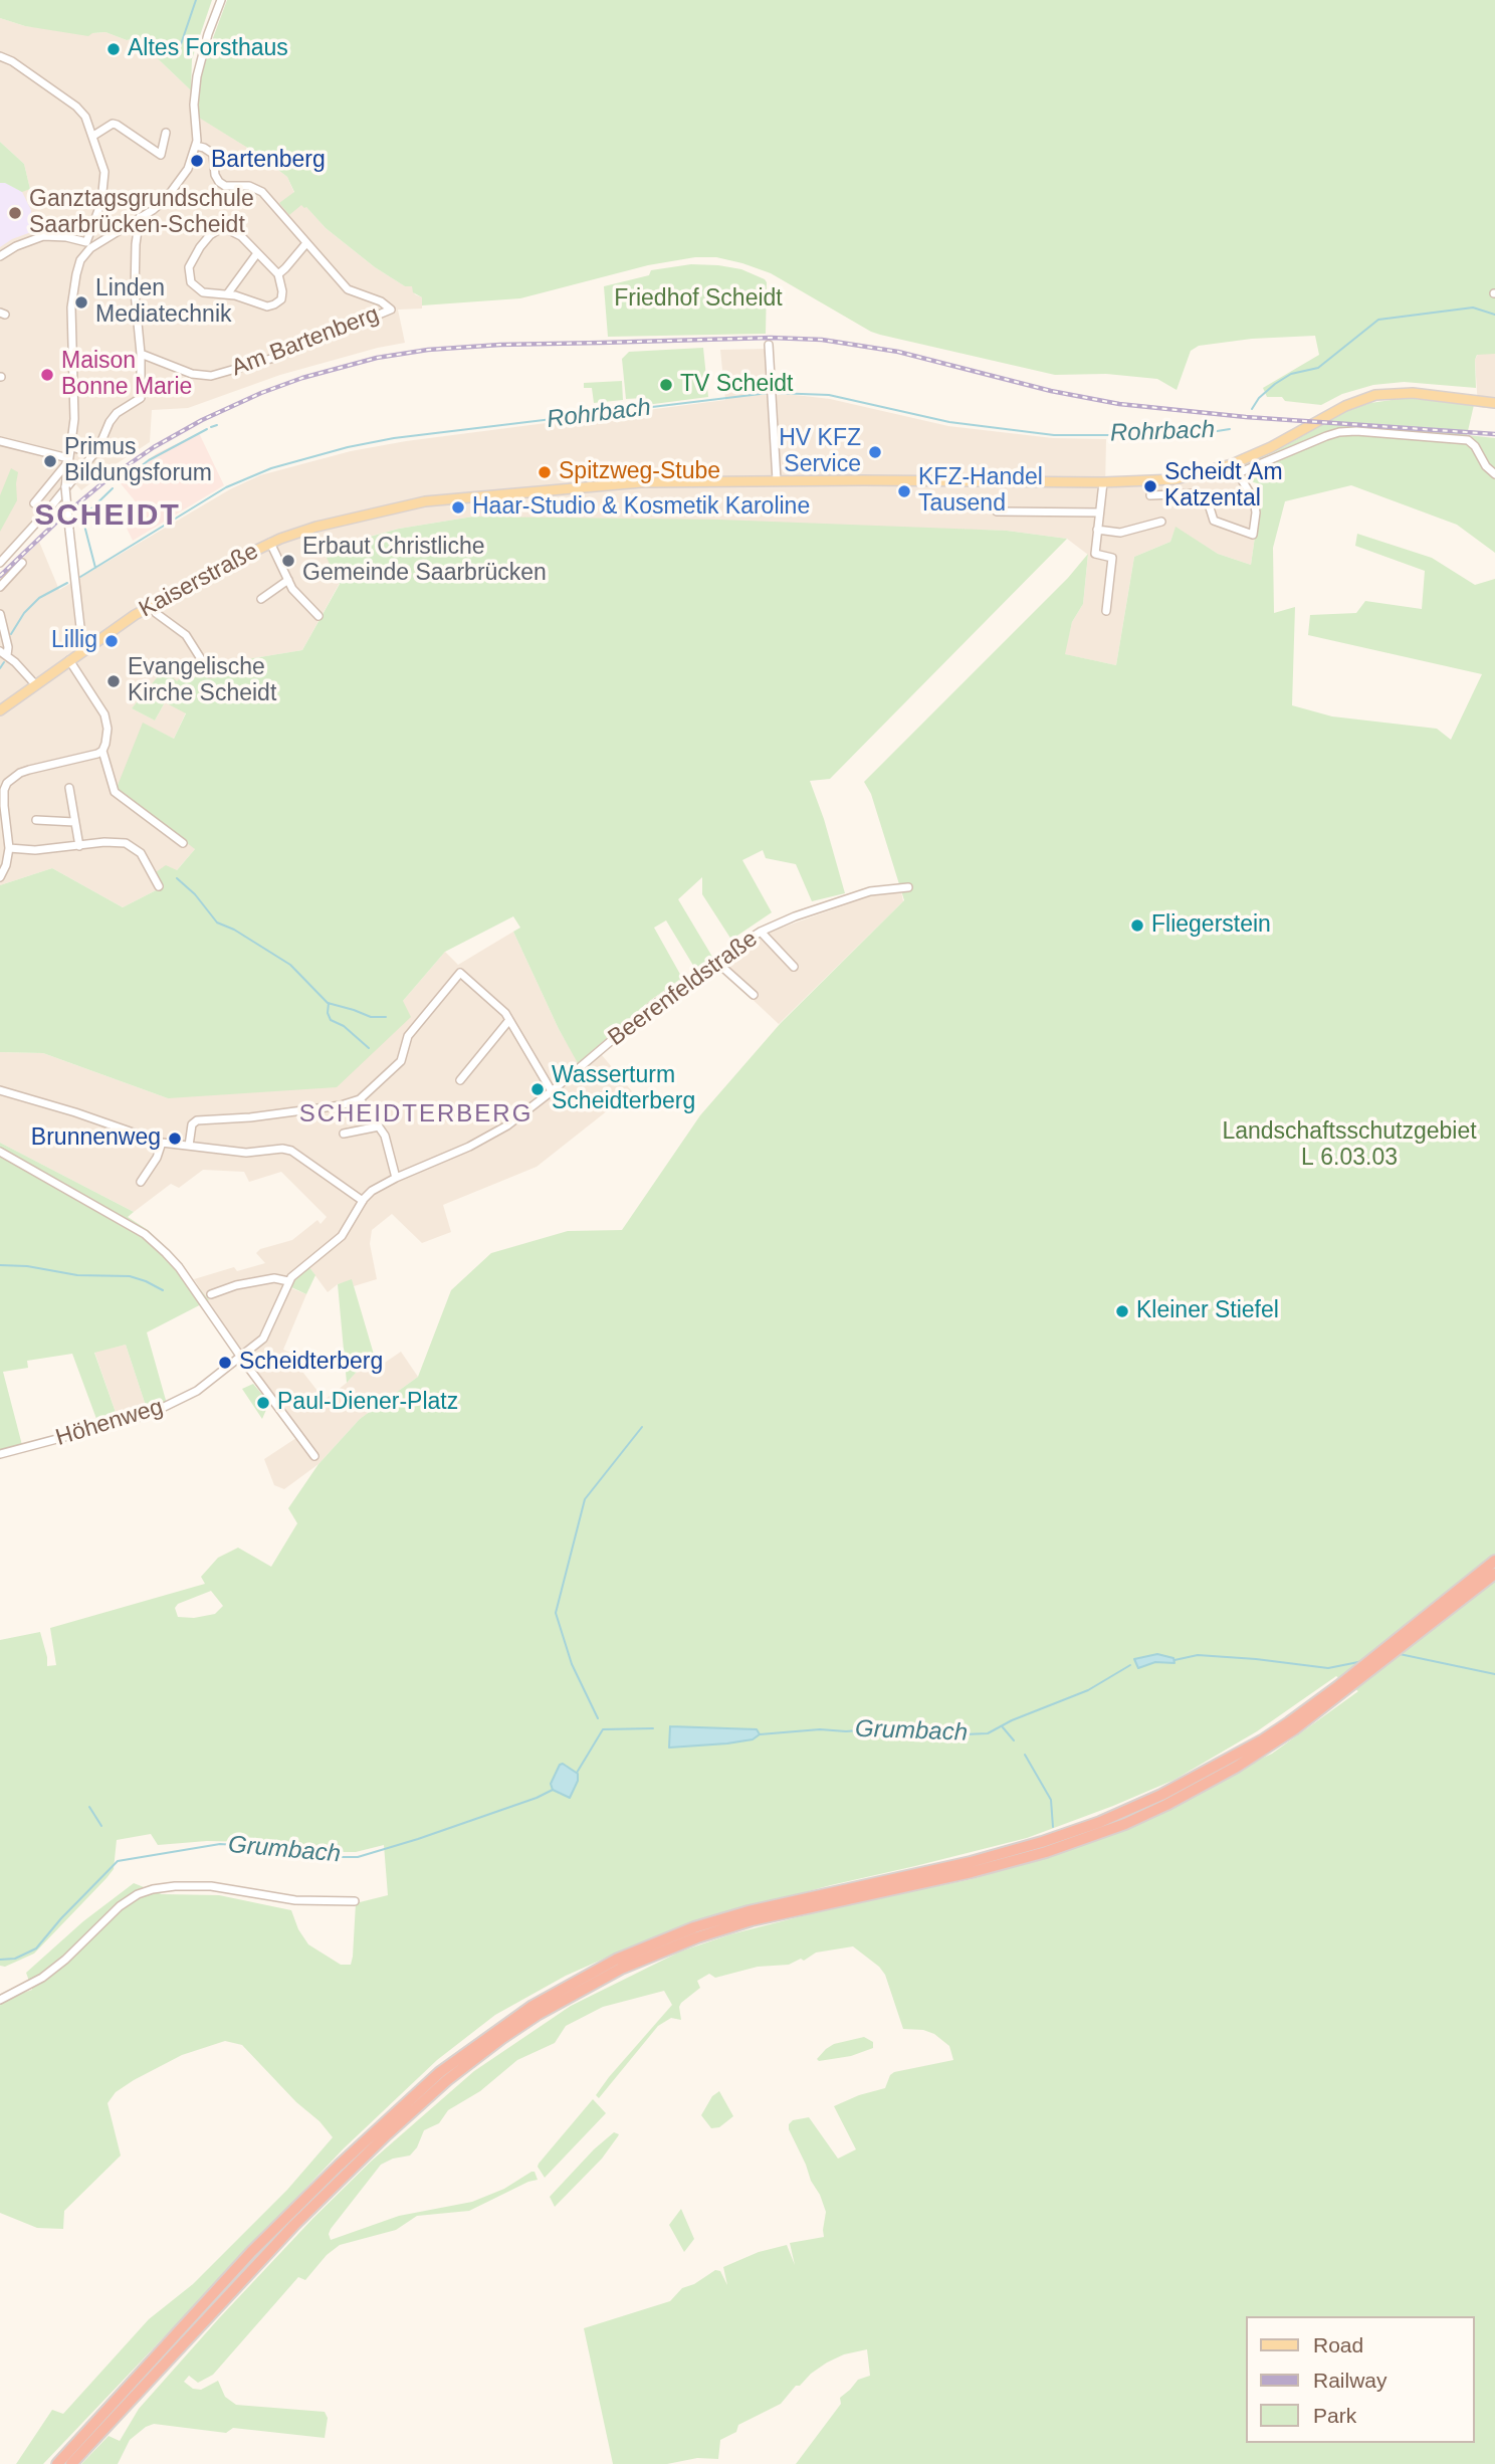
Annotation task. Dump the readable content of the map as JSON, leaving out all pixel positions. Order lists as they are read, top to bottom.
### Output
{
  "streets": {
    "main road": ["Kaiserstraße"],
    "street": ["Am Bartenberg", "Beerenfeldstraße", "Höhenweg"]
  },
  "crossings": [
    ["Beerenfeldstraße", "Höhenweg"]
  ],
  "districts": ["SCHEIDT", "SCHEIDTERBERG"],
  "water": ["Rohrbach", "Grumbach"],
  "parks": ["Friedhof Scheidt", "Landschaftsschutzgebiet L 6.03.03"],
  "places": [
    "Altes Forsthaus",
    "Bartenberg",
    "Ganztagsgrundschule Saarbrücken-Scheidt",
    "Linden Mediatechnik",
    "Maison Bonne Marie",
    "TV Scheidt",
    "HV KFZ Service",
    "Primus Bildungsforum",
    "Spitzweg-Stube",
    "Scheidt Am Katzental",
    "KFZ-Handel Tausend",
    "Haar-Studio & Kosmetik Karoline",
    "Erbaut Christliche Gemeinde Saarbrücken",
    "Lillig",
    "Evangelische Kirche Scheidt",
    "Fliegerstein",
    "Wasserturm Scheidterberg",
    "Brunnenweg",
    "Kleiner Stiefel",
    "Scheidterberg",
    "Paul-Diener-Platz"
  ],
  "legend": ["Road", "Railway", "Park"]
}
